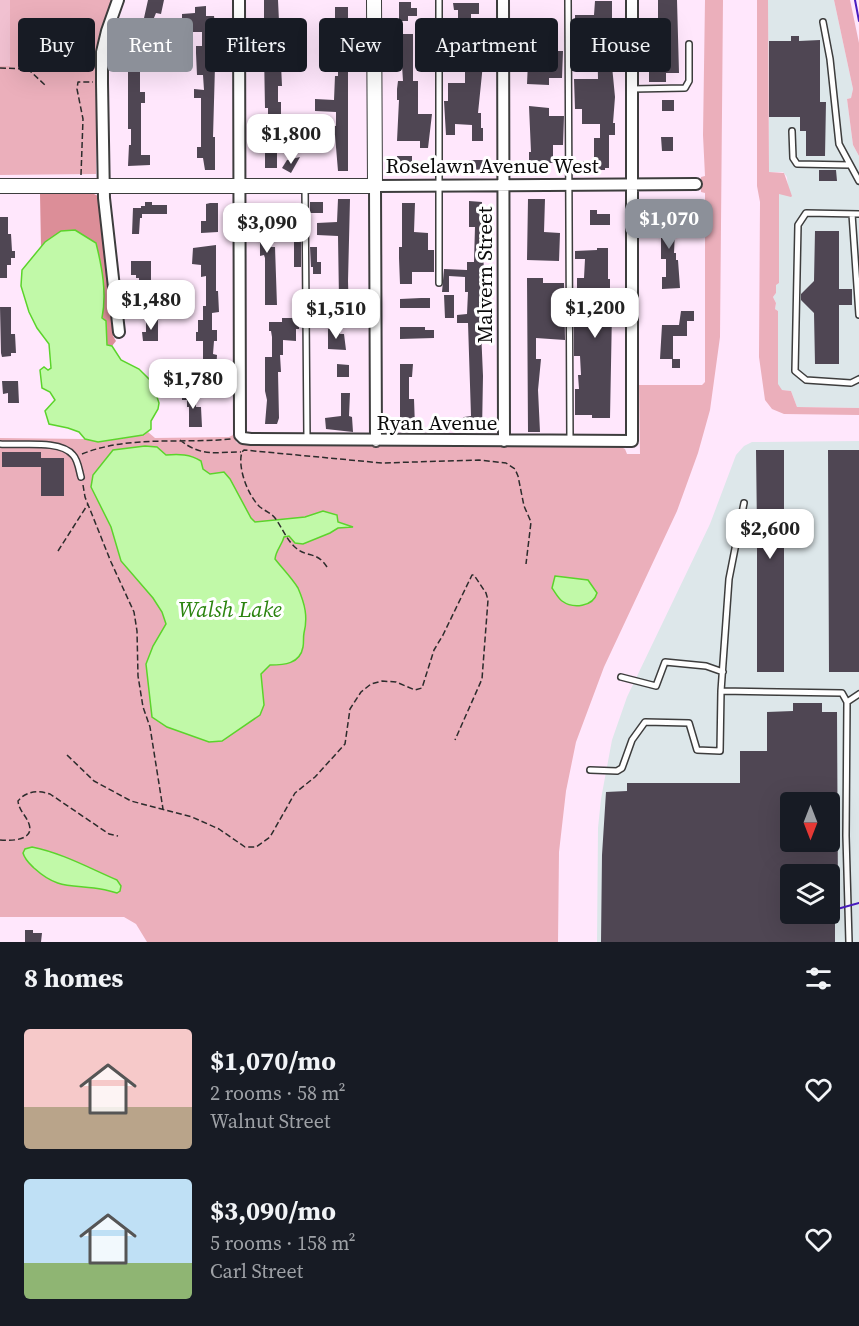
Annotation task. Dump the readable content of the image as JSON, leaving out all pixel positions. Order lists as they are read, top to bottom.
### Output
{
  "streets": {
    "street": ["Roselawn Avenue West", "Malvern Street", "Ryan Avenue"]
  },
  "crossings": [
    ["Roselawn Avenue West", "Malvern Street"],
    ["Roselawn Avenue West", "Ryan Avenue"],
    ["Malvern Street", "Ryan Avenue"]
  ],
  "water": ["Walsh Lake"],
  "north": "bottom",
  "page": {
    "chip": [
      "Buy",
      "Rent",
      "Filters",
      "New",
      "Apartment",
      "House"
    ],
    "price": [
      "$1,800",
      "$1,070",
      "$3,090",
      "$1,480",
      "$1,200",
      "$1,510",
      "$1,780",
      "$2,600"
    ],
    "heading": "8 homes",
    "list": [
      {
        "name": "$1,070/mo",
        "note": "2 rooms · 58 m² · Walnut Street"
      },
      {
        "name": "$3,090/mo",
        "note": "5 rooms · 158 m² · Carl Street"
      }
    ]
  }
}
